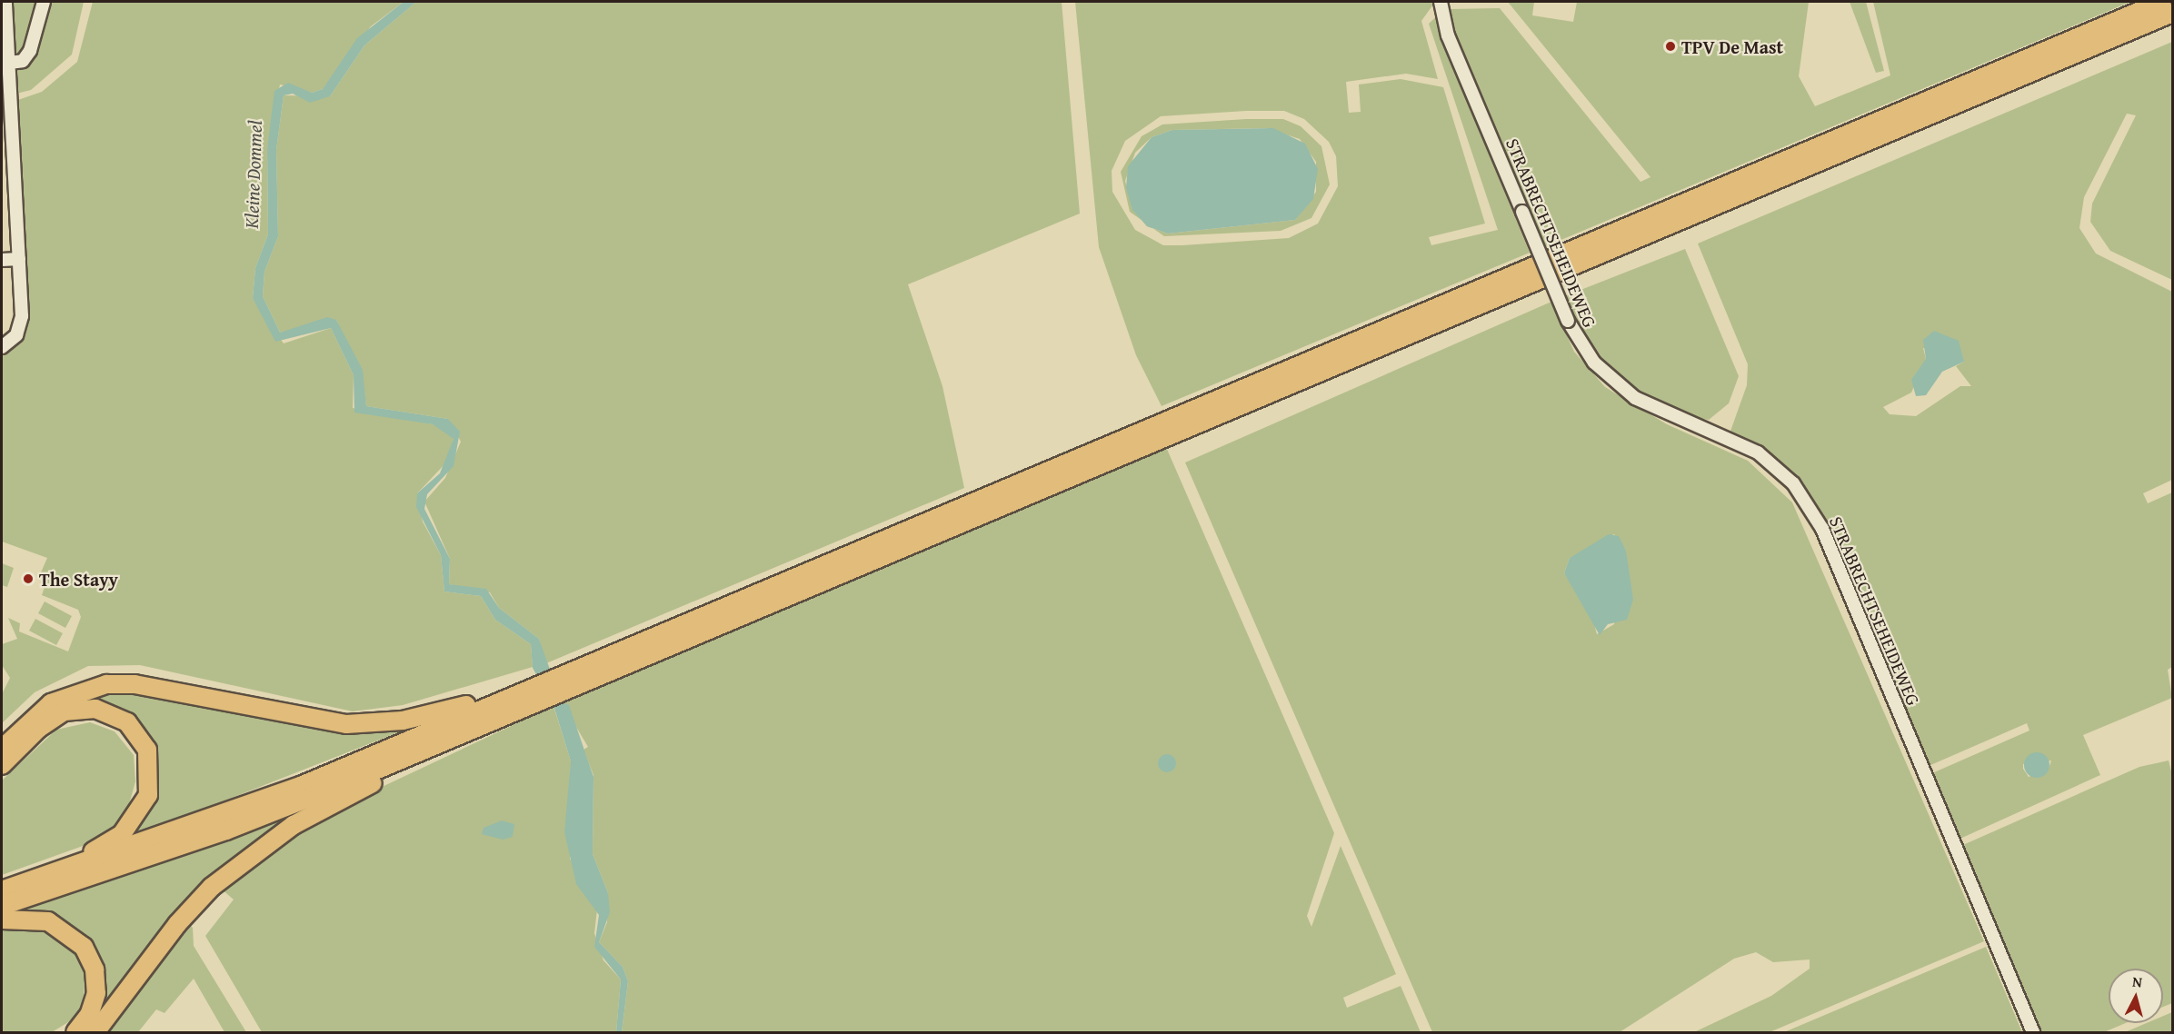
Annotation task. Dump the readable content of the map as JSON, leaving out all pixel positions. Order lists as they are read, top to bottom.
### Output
{
  "streets": {
    "street": ["STRABRECHTSEHEIDEWEG"]
  },
  "water": ["Kleine Dommel"],
  "places": ["TPV De Mast", "The Stayy"],
  "north": "top"
}
